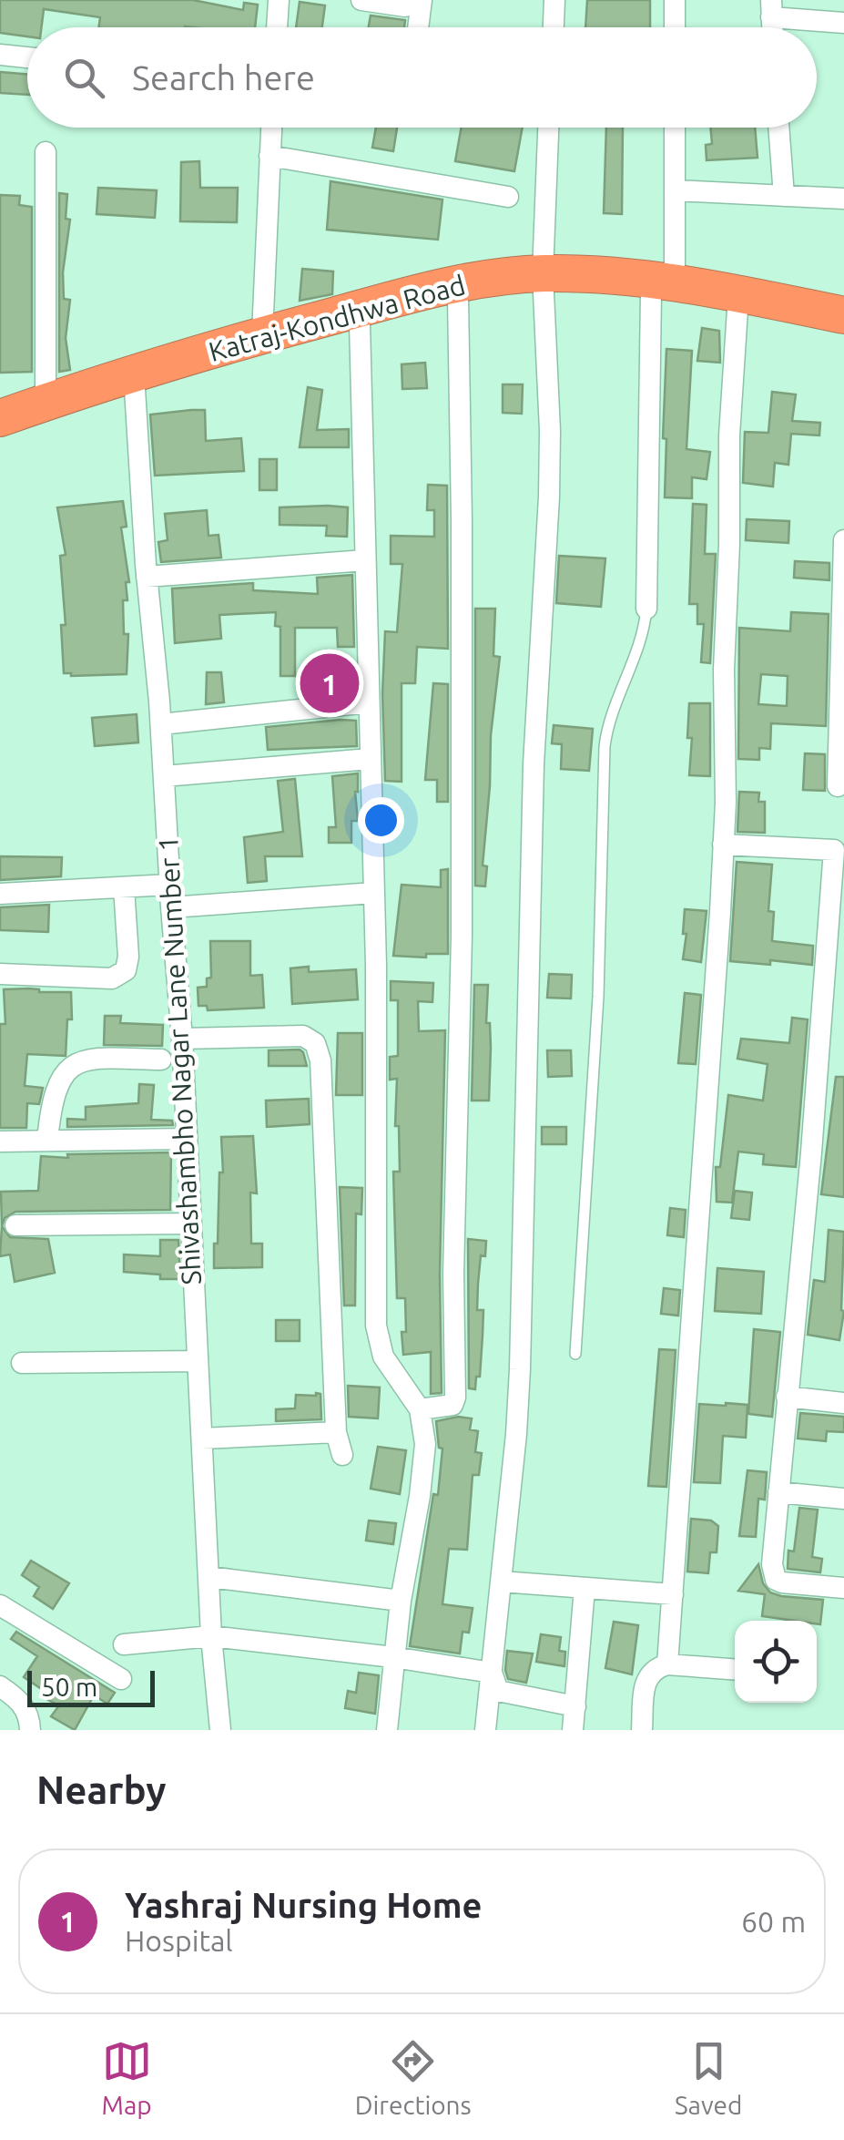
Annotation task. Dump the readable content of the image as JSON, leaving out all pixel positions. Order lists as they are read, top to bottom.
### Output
{
  "streets": {
    "highway": ["Katraj-Kondhwa Road"],
    "street": ["Shivashambho Nagar Lane Number 1"]
  },
  "crossings": [
    ["Katraj-Kondhwa Road", "Shivashambho Nagar Lane Number 1"]
  ],
  "scale_bar": "50 m",
  "page": {
    "search": "Search here",
    "pins": "1",
    "scale": "50 m",
    "heading": "Nearby",
    "list": [
      {
        "mark": "1",
        "name": "Yashraj Nursing Home",
        "note": "Hospital",
        "value": "60 m"
      }
    ],
    "nav": ["Map", "Directions", "Saved"]
  }
}
